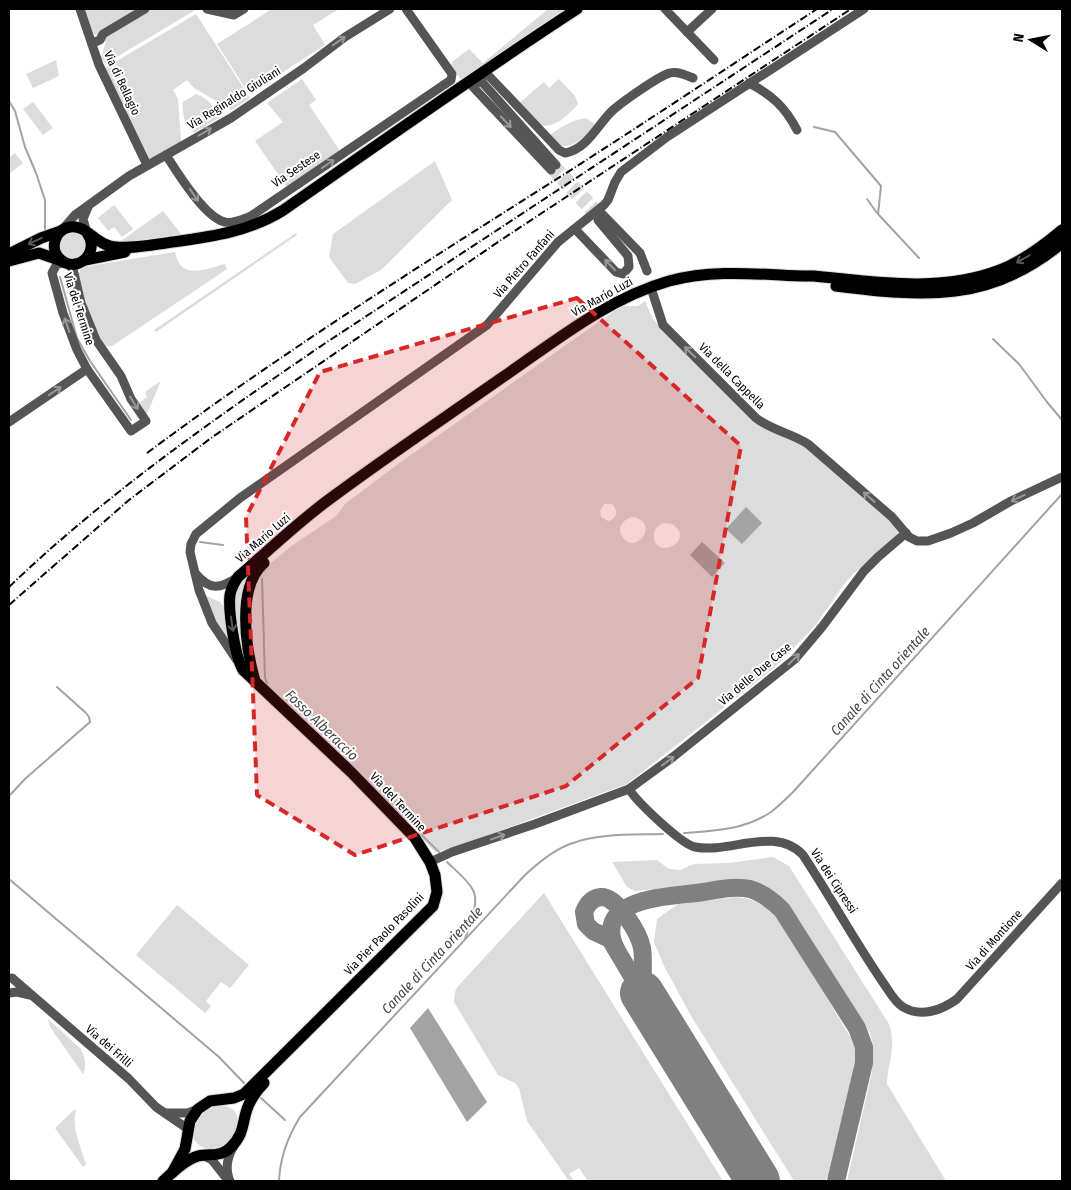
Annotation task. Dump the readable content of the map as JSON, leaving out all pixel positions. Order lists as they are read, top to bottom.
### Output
{
  "streets": {
    "main road": ["Via Mario Luzi", "Via del Termine", "Via Pier Paolo Pasolini"],
    "street": [
      "Via di Bellagio",
      "Via Reginaldo Giuliani",
      "Via Sestese",
      "Via Pietro Fanfani",
      "Via della Cappella",
      "Via delle Due Case",
      "Via dei Cipressi",
      "Via di Montione",
      "Via dei Frilli"
    ]
  },
  "crossings": [
    ["Via di Bellagio", "Via Reginaldo Giuliani"],
    ["Via Reginaldo Giuliani", "Via Sestese"],
    ["Via Reginaldo Giuliani", "Via del Termine"],
    ["Via Mario Luzi", "Via del Termine"],
    ["Via del Termine", "Via delle Due Case"],
    ["Via del Termine", "Via Pier Paolo Pasolini"],
    ["Via della Cappella", "Via delle Due Case"],
    ["Via delle Due Case", "Via dei Cipressi"],
    ["Via delle Due Case", "Via Pier Paolo Pasolini"],
    ["Via dei Cipressi", "Via di Montione"],
    ["Via Pier Paolo Pasolini", "Via dei Frilli"]
  ],
  "one_way": ["Via Reginaldo Giuliani", "Via della Cappella", "Via delle Due Case"],
  "water": ["Canale di Cinta orientale", "Fosso Alberaccio"],
  "north": "left"
}
